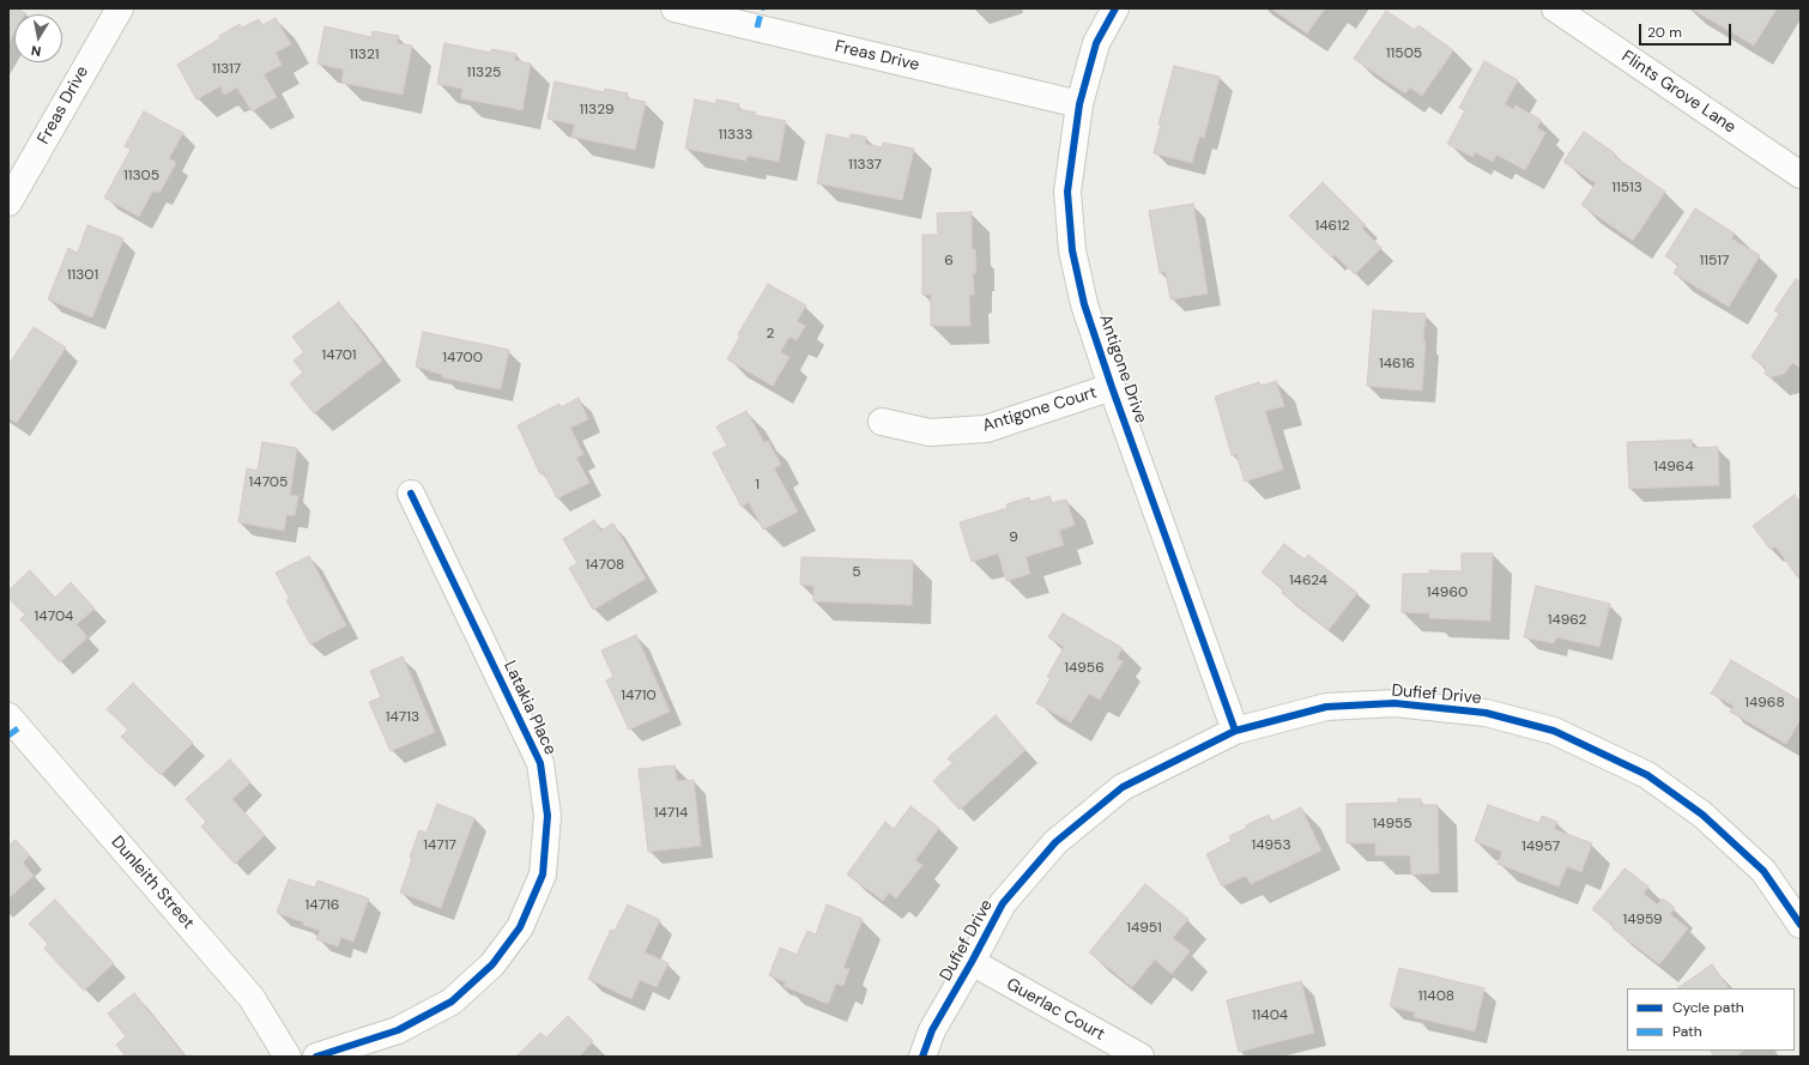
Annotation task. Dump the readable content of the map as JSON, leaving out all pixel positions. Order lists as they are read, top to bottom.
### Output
{
  "streets": {
    "street": [
      "Freas Drive",
      "Flints Grove Lane",
      "Antigone Drive",
      "Antigone Court",
      "Dufief Drive",
      "Latakia Place",
      "Dunleith Street",
      "Guerlac Court"
    ]
  },
  "crossings": [
    ["Freas Drive", "Antigone Drive"],
    ["Antigone Drive", "Antigone Court"],
    ["Antigone Drive", "Dufief Drive"],
    ["Dufief Drive", "Guerlac Court"]
  ],
  "house_numbers": [
    "11505",
    "11321",
    "11317",
    "11325",
    "11329",
    "11333",
    "11337",
    "11305",
    "11513",
    "14612",
    "6",
    "11517",
    "11301",
    "2",
    "14701",
    "14700",
    "14616",
    "14964",
    "14705",
    "1",
    "9",
    "14708",
    "5",
    "14624",
    "14960",
    "14704",
    "14962",
    "14956",
    "14710",
    "14968",
    "14713",
    "14714",
    "14955",
    "14717",
    "14953",
    "14957",
    "14716",
    "14959",
    "14951",
    "11408",
    "11404"
  ],
  "legend": ["Cycle path", "Path"],
  "scale_bar": "20 m",
  "north": "bottom"
}
